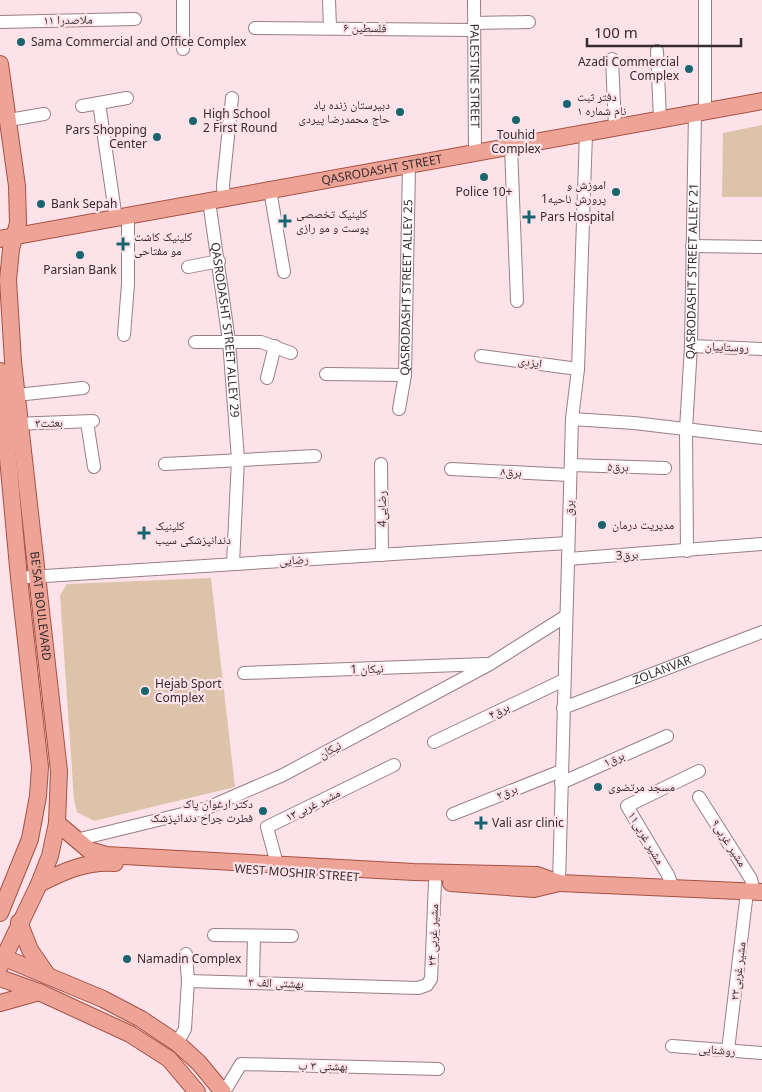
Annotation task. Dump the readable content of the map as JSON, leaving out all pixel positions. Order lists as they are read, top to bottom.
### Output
{
  "streets": {
    "main road": ["QASRODASHT STREET", "BE'SAT BOULEVARD", "WEST MOSHIR STREET"],
    "street": [
      "۱۱ ملاصدرا",
      "فلسطین ۶",
      "PALESTINE STREET",
      "QASRODASHT STREET ALLEY 21",
      "QASRODASHT STREET ALLEY 25",
      "QASRODASHT STREET ALLEY 29",
      "روستاییان",
      "ایزدی",
      "بعثت۳",
      "برق۵",
      "برق۸",
      "برق",
      "4رضایی",
      "3برق",
      "رضایی",
      "نیکان 1",
      "ZOLANVAR",
      "برق۴",
      "نیکان",
      "برق۱",
      "برق۲",
      "مشیر غربی۱۳",
      "مشیر غربی۱۱",
      "مشیر غربی۹",
      "مشیر غربی ۲۴",
      "مشیر غربی۲۲",
      "بهشتی الف ۳",
      "روشنایی",
      "بهشتی ۳ ب"
    ]
  },
  "crossings": [
    ["فلسطین ۶", "PALESTINE STREET"],
    ["PALESTINE STREET", "QASRODASHT STREET"],
    ["QASRODASHT STREET", "QASRODASHT STREET ALLEY 21"],
    ["QASRODASHT STREET", "QASRODASHT STREET ALLEY 25"],
    ["QASRODASHT STREET", "QASRODASHT STREET ALLEY 29"],
    ["QASRODASHT STREET", "برق"],
    ["QASRODASHT STREET", "BE'SAT BOULEVARD"],
    ["QASRODASHT STREET ALLEY 21", "روستاییان"],
    ["QASRODASHT STREET ALLEY 21", "3برق"],
    ["QASRODASHT STREET ALLEY 29", "رضایی"],
    ["ایزدی", "برق"],
    ["بعثت۳", "BE'SAT BOULEVARD"],
    ["برق۵", "برق۸"],
    ["برق۵", "برق"],
    ["برق۸", "برق"],
    ["برق", "3برق"],
    ["برق", "رضایی"],
    ["برق", "ZOLANVAR"],
    ["برق", "برق۴"],
    ["برق", "نیکان"],
    ["برق", "برق۱"],
    ["برق", "برق۲"],
    ["برق", "WEST MOSHIR STREET"],
    ["4رضایی", "رضایی"],
    ["رضایی", "BE'SAT BOULEVARD"],
    ["BE'SAT BOULEVARD", "WEST MOSHIR STREET"],
    ["نیکان 1", "نیکان"],
    ["نیکان", "WEST MOSHIR STREET"],
    ["برق۱", "برق۲"],
    ["مشیر غربی۱۳", "WEST MOSHIR STREET"],
    ["مشیر غربی۱۱", "WEST MOSHIR STREET"],
    ["مشیر غربی۹", "WEST MOSHIR STREET"],
    ["مشیر غربی۹", "مشیر غربی۲۲"],
    ["WEST MOSHIR STREET", "مشیر غربی ۲۴"],
    ["WEST MOSHIR STREET", "مشیر غربی۲۲"],
    ["مشیر غربی ۲۴", "بهشتی الف ۳"],
    ["مشیر غربی۲۲", "روشنایی"]
  ],
  "places": {
    "other": [
      "Sama Commercial and Office Complex",
      "Azadi Commercial Complex",
      "دفتر ثبت نام شماره ١",
      "دبیرستان زنده یاد حاج محمدرضا پیردی",
      "Touhid Complex",
      "High School 2 First Round",
      "Pars Shopping Center",
      "Police 10+",
      "اموزش و پرورش ناحیه1",
      "Bank Sepah",
      "Parsian Bank",
      "مدیریت درمان",
      "Hejab Sport Complex",
      "مسجد مرتضوی",
      "دکتر ارغوان پاک فطرت جراح دندانپزشک",
      "Namadin Complex"
    ],
    "health": [
      "Pars Hospital",
      "کلینیک تخصصی پوست و مو رازی",
      "کلینیک کاشت مو مفتاحی",
      "کلینیک دندانپزشکی سیب",
      "Vali asr clinic"
    ]
  },
  "scale_bar": "100 m"
}
